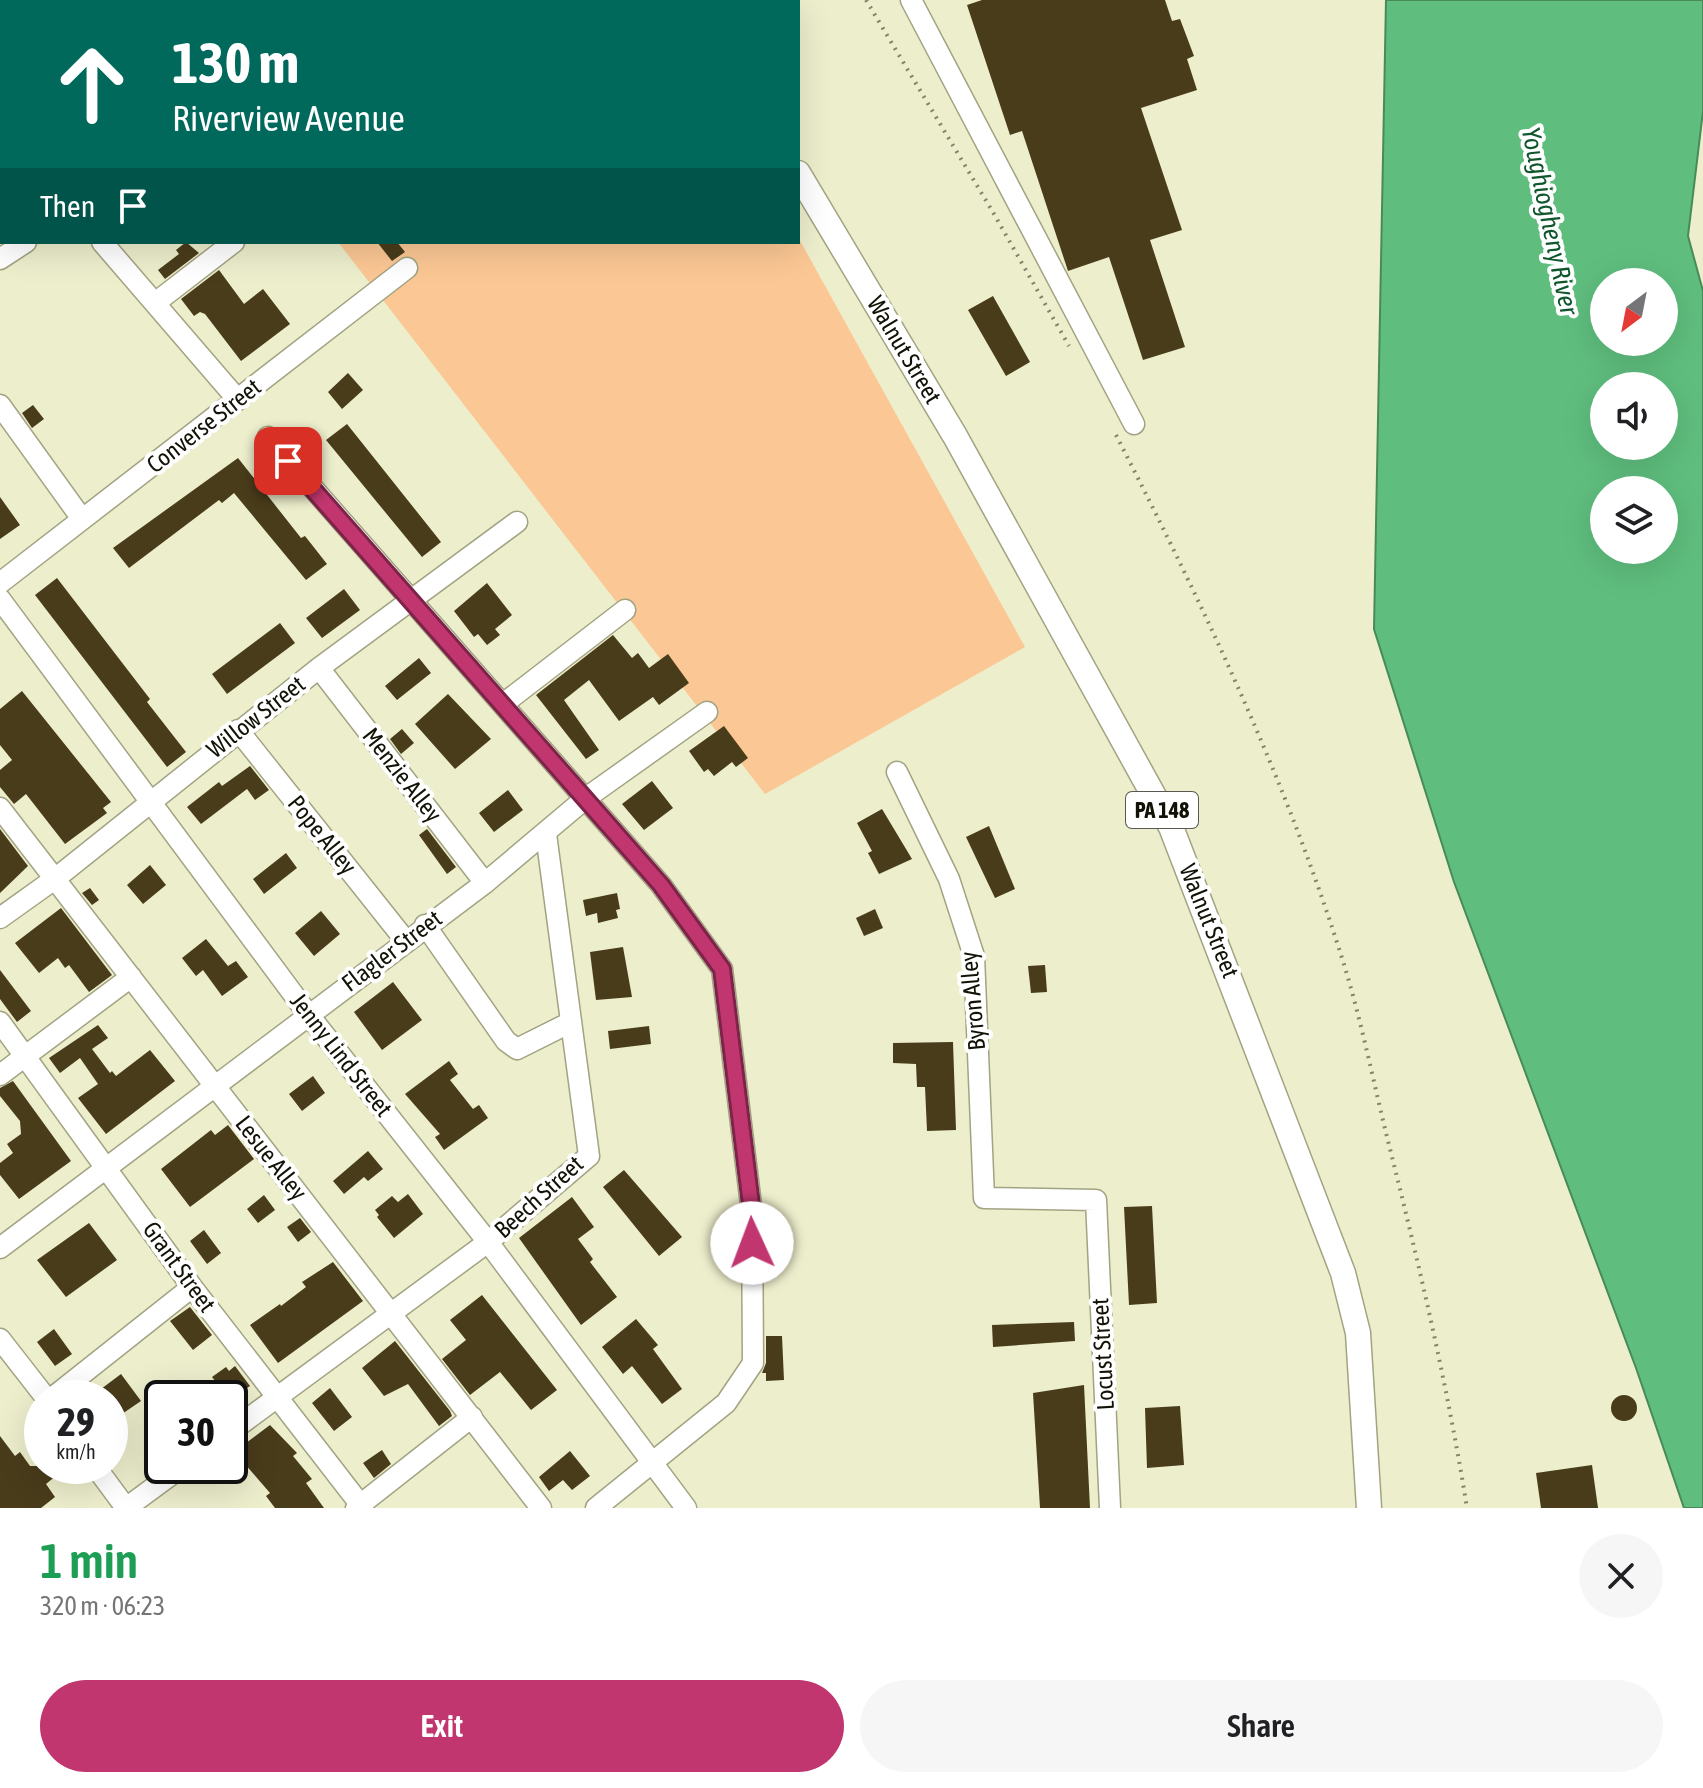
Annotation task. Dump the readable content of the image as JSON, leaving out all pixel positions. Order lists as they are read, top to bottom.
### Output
{
  "streets": {
    "main road": ["Walnut Street", "PA 148"],
    "street": [
      "Converse Street",
      "Willow Street",
      "Menzie Alley",
      "Pope Alley",
      "Flagler Street",
      "Byron Alley",
      "Jenny Lind Street",
      "Lesue Alley",
      "Beech Street",
      "Grant Street",
      "Locust Street"
    ]
  },
  "crossings": [
    ["Willow Street", "Menzie Alley"],
    ["Willow Street", "Pope Alley"],
    ["Willow Street", "Jenny Lind Street"],
    ["Willow Street", "Lesue Alley"],
    ["Menzie Alley", "Flagler Street"],
    ["Pope Alley", "Flagler Street"],
    ["Flagler Street", "Jenny Lind Street"],
    ["Flagler Street", "Lesue Alley"],
    ["Flagler Street", "Beech Street"],
    ["Flagler Street", "Grant Street"],
    ["Byron Alley", "Locust Street"],
    ["Jenny Lind Street", "Beech Street"],
    ["Lesue Alley", "Beech Street"],
    ["Beech Street", "Grant Street"]
  ],
  "water": ["Youghiogheny River"],
  "north": "bottom left",
  "page": {
    "turn": ["130 m", "Riverview Avenue"],
    "then": "Then",
    "speed": "29 km/h",
    "limit": "30",
    "heading": ["1 min", "320 m · 06:23"],
    "buttons": ["Exit", "Share"]
  }
}
